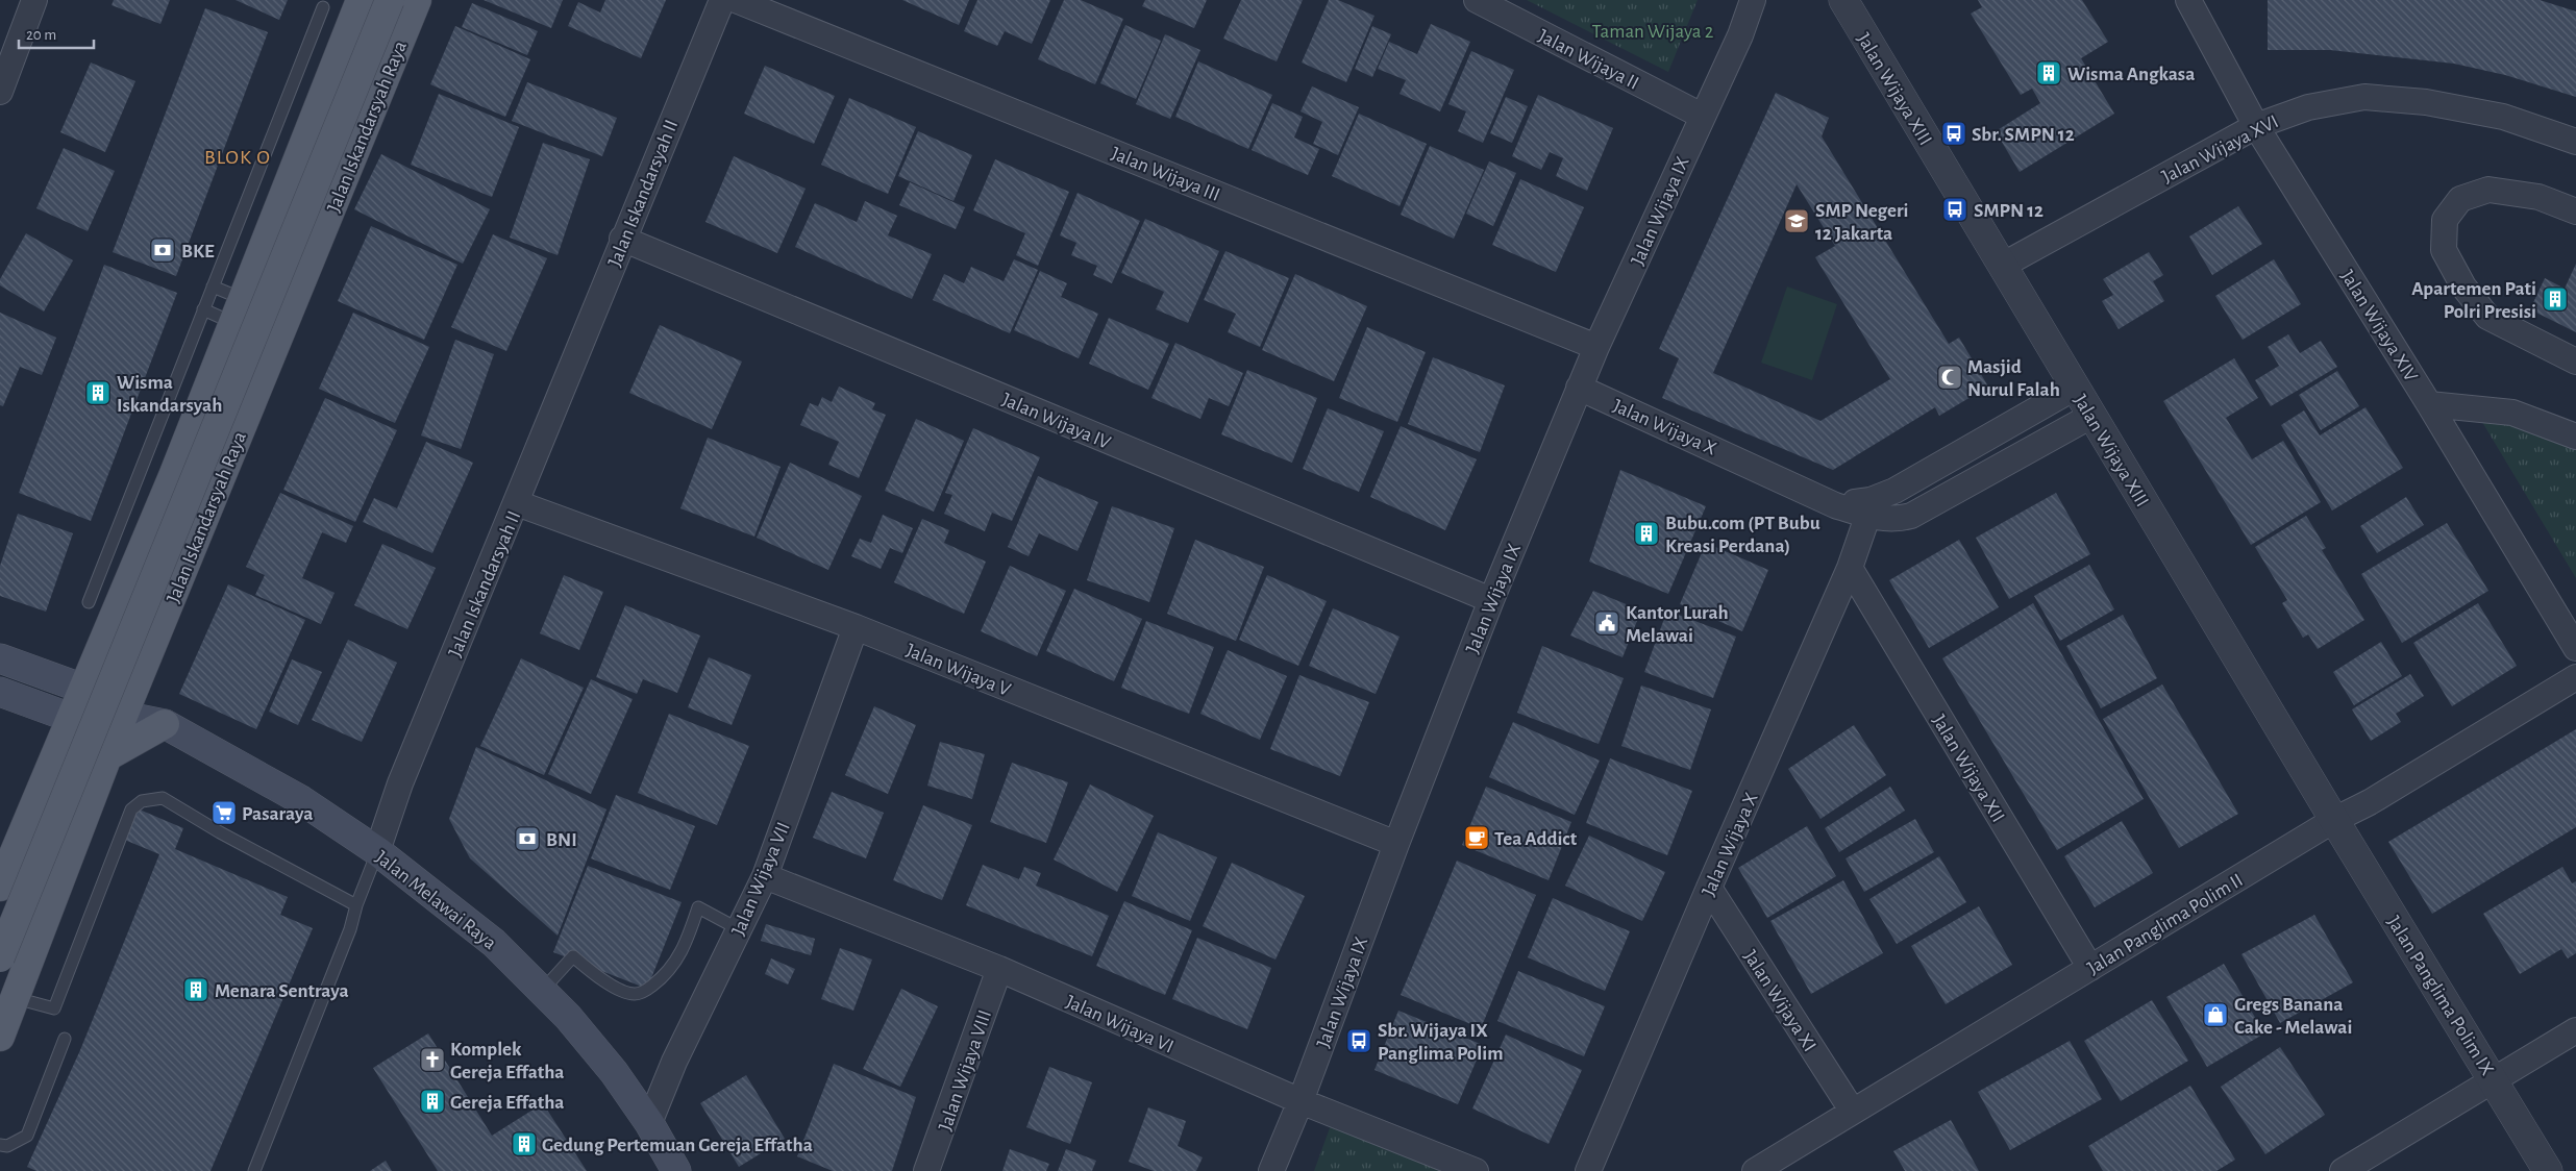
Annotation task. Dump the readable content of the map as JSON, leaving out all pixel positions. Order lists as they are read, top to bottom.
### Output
{
  "streets": {
    "main road": ["Jalan Iskandarsyah Raya", "Jalan Melawai Raya"],
    "street": [
      "Jalan Wijaya II",
      "Jalan Wijaya XIII",
      "Jalan Wijaya XVI",
      "Jalan Wijaya III",
      "Jalan Iskandarsyah II",
      "Jalan Wijaya IX",
      "Jalan Wijaya XIV",
      "Jalan Wijaya IV",
      "Jalan Wijaya X",
      "Jalan Wijaya V",
      "Jalan Wijaya XII",
      "Jalan Wijaya VII",
      "Jalan Panglima Polim II",
      "Jalan Panglima Polim IX",
      "Jalan Wijaya XI",
      "Jalan Wijaya VI",
      "Jalan Wijaya VIII"
    ]
  },
  "crossings": [
    ["Jalan Wijaya II", "Jalan Wijaya IX"],
    ["Jalan Wijaya XIII", "Jalan Wijaya XVI"],
    ["Jalan Wijaya XIII", "Jalan Wijaya X"],
    ["Jalan Wijaya XIII", "Jalan Panglima Polim II"],
    ["Jalan Wijaya XIII", "Jalan Panglima Polim IX"],
    ["Jalan Iskandarsyah Raya", "Jalan Melawai Raya"],
    ["Jalan Wijaya XVI", "Jalan Wijaya XIV"],
    ["Jalan Wijaya III", "Jalan Wijaya IX"],
    ["Jalan Iskandarsyah II", "Jalan Wijaya IV"],
    ["Jalan Iskandarsyah II", "Jalan Wijaya V"],
    ["Jalan Iskandarsyah II", "Jalan Melawai Raya"],
    ["Jalan Wijaya IX", "Jalan Wijaya IV"],
    ["Jalan Wijaya IX", "Jalan Wijaya X"],
    ["Jalan Wijaya IX", "Jalan Wijaya V"],
    ["Jalan Wijaya IX", "Jalan Wijaya VI"],
    ["Jalan Wijaya X", "Jalan Wijaya XII"],
    ["Jalan Wijaya X", "Jalan Wijaya XI"],
    ["Jalan Wijaya V", "Jalan Wijaya VII"],
    ["Jalan Wijaya XII", "Jalan Panglima Polim II"],
    ["Jalan Wijaya VII", "Jalan Melawai Raya"],
    ["Jalan Wijaya VII", "Jalan Wijaya VI"],
    ["Jalan Panglima Polim II", "Jalan Panglima Polim IX"],
    ["Jalan Panglima Polim II", "Jalan Wijaya XI"],
    ["Jalan Wijaya VI", "Jalan Wijaya VIII"]
  ],
  "districts": ["BLOK O"],
  "parks": ["Taman Wijaya 2"],
  "places": {
    "building": [
      "Wisma Angkasa",
      "Apartemen Pati Polri Presisi",
      "Wisma Iskandarsyah",
      "Bubu.com (PT Bubu Kreasi Perdana)",
      "Menara Sentraya",
      "Gereja Effatha",
      "Gedung Pertemuan Gereja Effatha"
    ],
    "bus stop": ["Sbr. SMPN 12", "SMPN 12", "Sbr. Wijaya IX Panglima Polim"],
    "school or university": ["SMP Negeri 12 Jakarta"],
    "bank": ["BKE", "BNI"],
    "mosque": ["Masjid Nurul Falah"],
    "public building": ["Kantor Lurah Melawai"],
    "supermarket": ["Pasaraya"],
    "cafe": ["Tea Addict"],
    "shop": ["Gregs Banana Cake - Melawai"],
    "church": ["Komplek Gereja Effatha"]
  },
  "scale_bar": "20 m"
}
